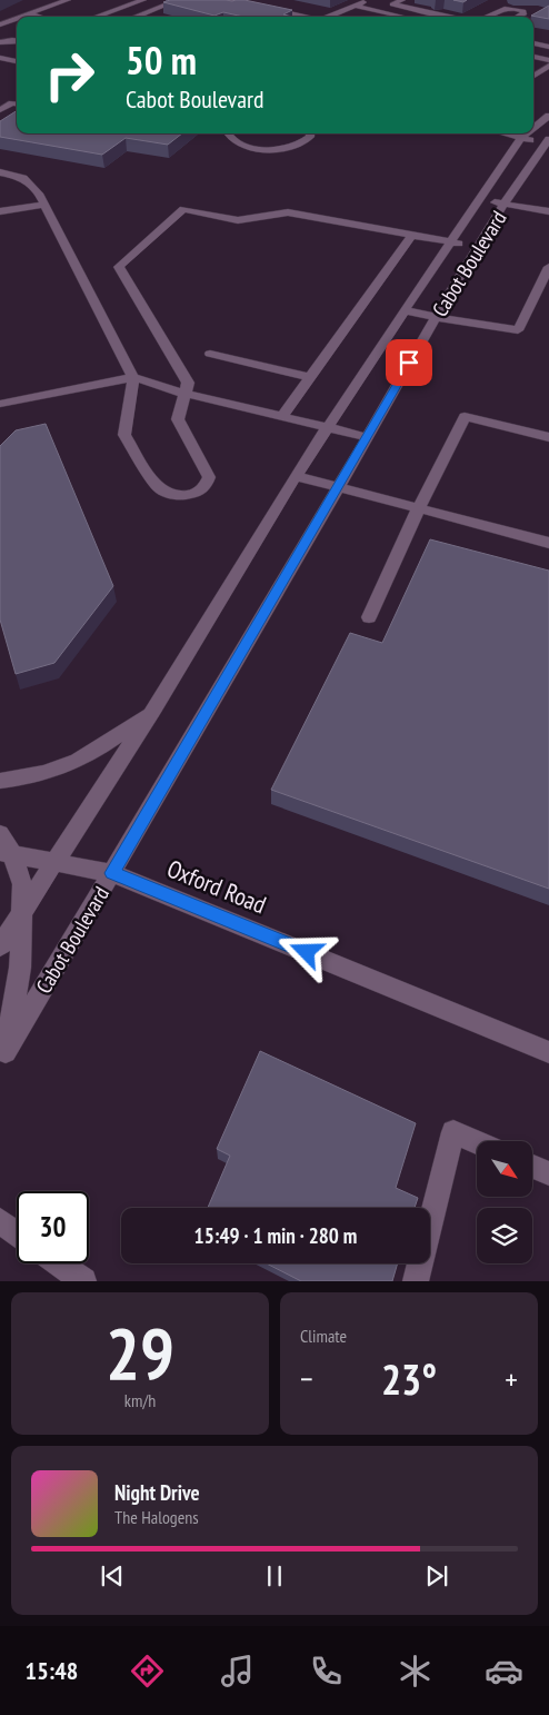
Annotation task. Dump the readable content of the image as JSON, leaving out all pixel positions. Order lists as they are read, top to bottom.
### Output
{
  "streets": {
    "street": ["Cabot Boulevard", "Oxford Road"]
  },
  "crossings": [
    ["Cabot Boulevard", "Oxford Road"]
  ],
  "north": "bottom right",
  "page": {
    "turn": ["50 m", "Cabot Boulevard"],
    "limit": "30",
    "trip": "15:49 · 1 min · 280 m",
    "tile": [
      ["29", "km/h"],
      "Climate"
    ],
    "heat": ["−", "23°", "+"],
    "song": ["Night Drive", "The Halogens"],
    "tabs": "15:48"
  }
}
